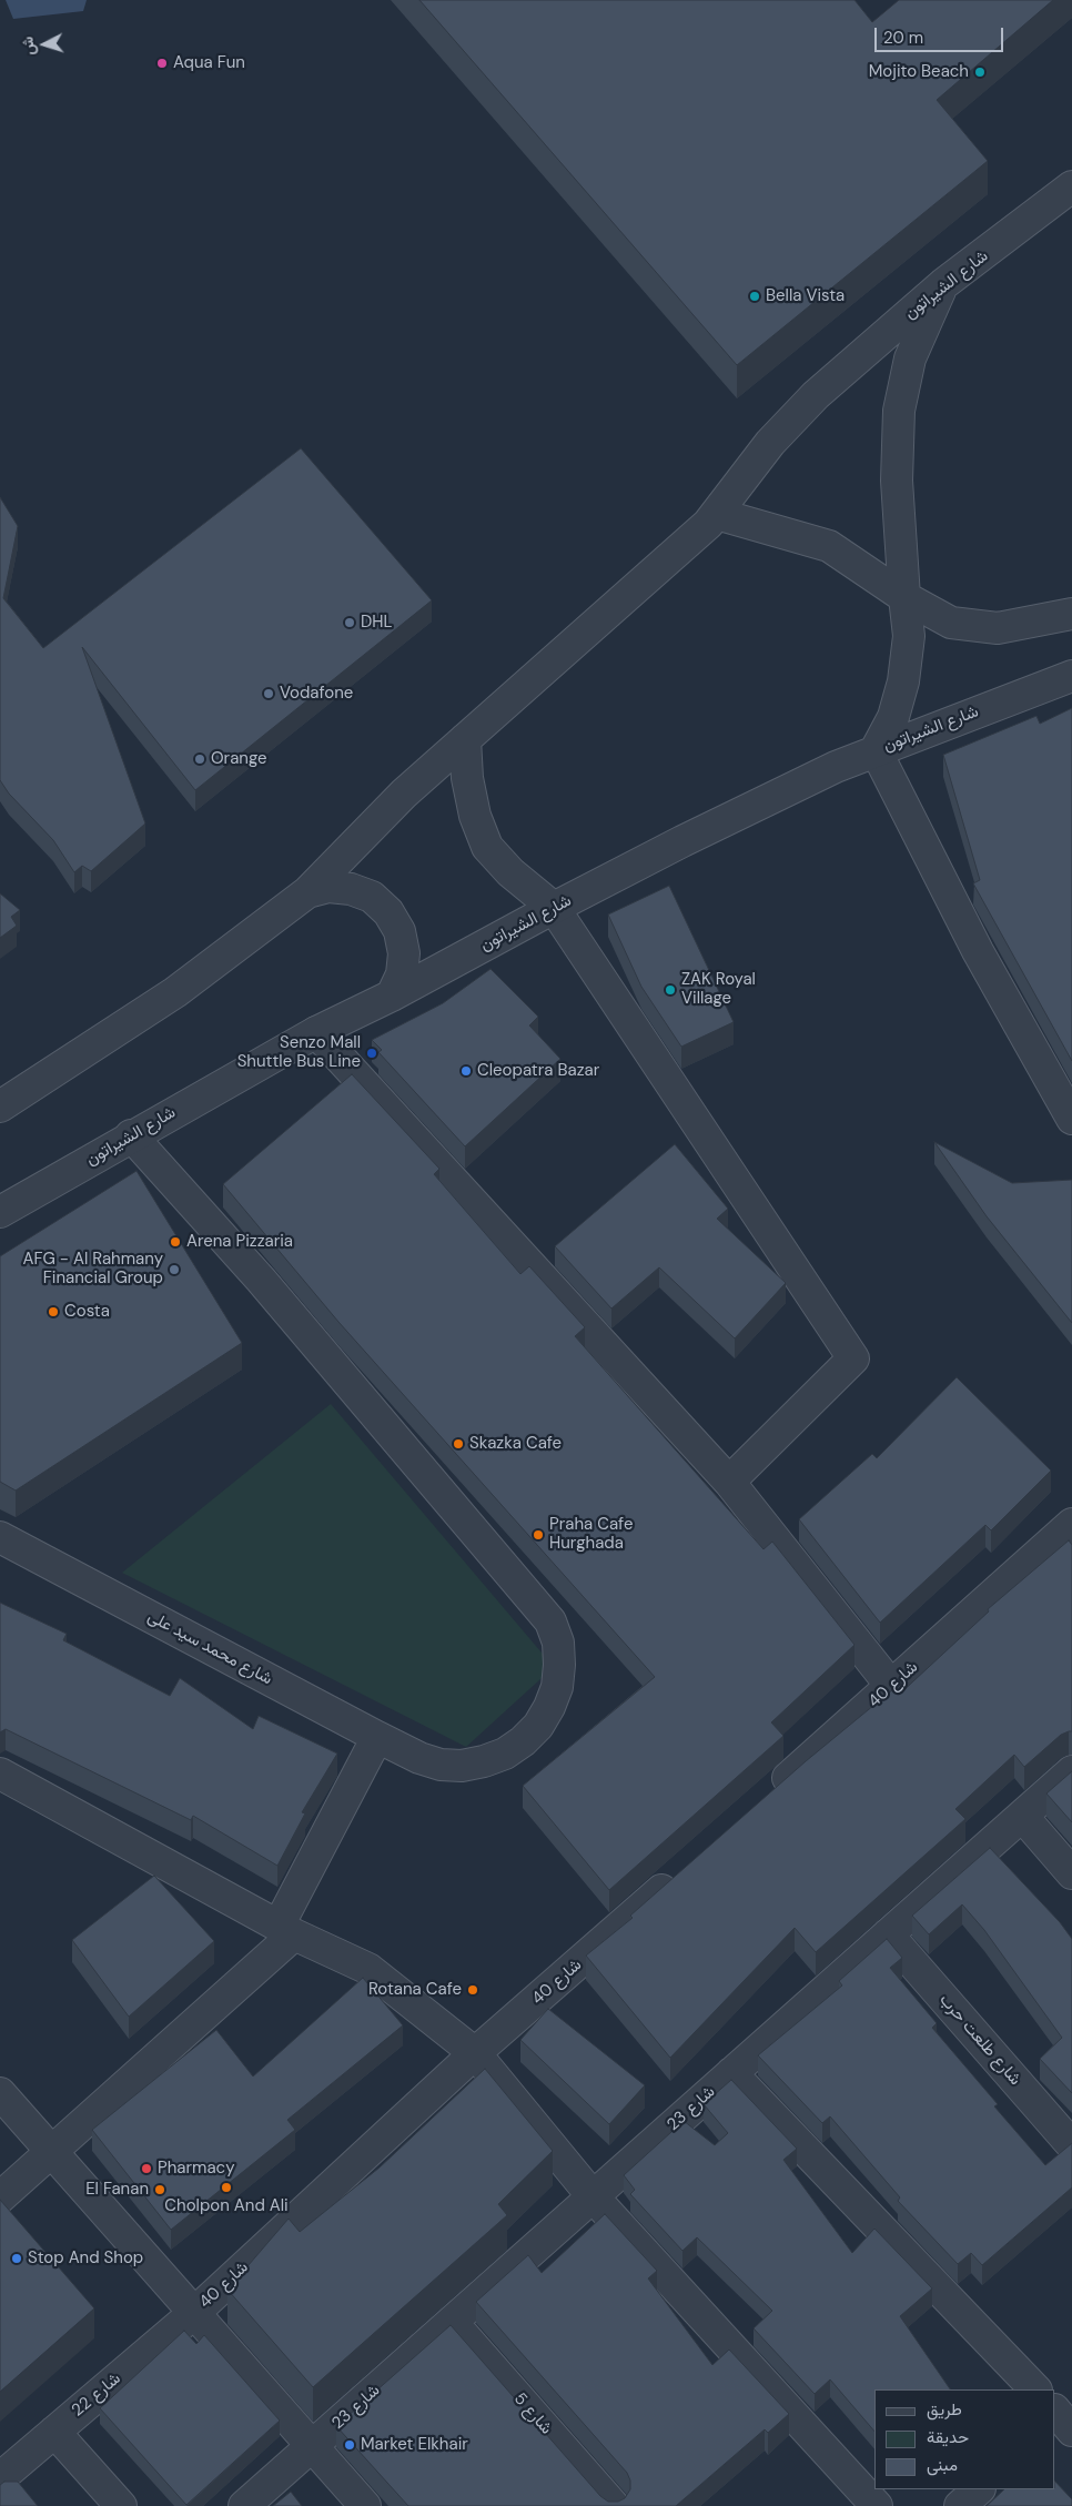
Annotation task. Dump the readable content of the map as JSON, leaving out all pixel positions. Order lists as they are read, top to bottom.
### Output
{
  "streets": {
    "street": [
      "شارع الشيراتون",
      "شارع محمد سيد على",
      "شارع 40",
      "شارع طلعت حرب",
      "شارع 23",
      "شارع 22",
      "شارع 5"
    ]
  },
  "crossings": [
    ["شارع الشيراتون", "شارع محمد سيد على"],
    ["شارع 40", "شارع 22"],
    ["شارع طلعت حرب", "شارع 23"],
    ["شارع 23", "شارع 5"]
  ],
  "places": [
    "Aqua Fun",
    "Mojito Beach",
    "Bella Vista",
    "DHL",
    "Vodafone",
    "Orange",
    "ZAK Royal Village",
    "Senzo Mall Shuttle Bus Line",
    "Cleopatra Bazar",
    "Arena Pizzaria",
    "AFG - Al Rahmany Financial Group",
    "Costa",
    "Skazka Cafe",
    "Praha Cafe Hurghada",
    "Rotana Cafe",
    "Pharmacy",
    "Cholpon And Ali",
    "El Fanan",
    "Stop And Shop",
    "Market Elkhair"
  ],
  "legend": ["طريق", "حديقة", "مبنى"],
  "scale_bar": "20 m",
  "north": "left"
}
